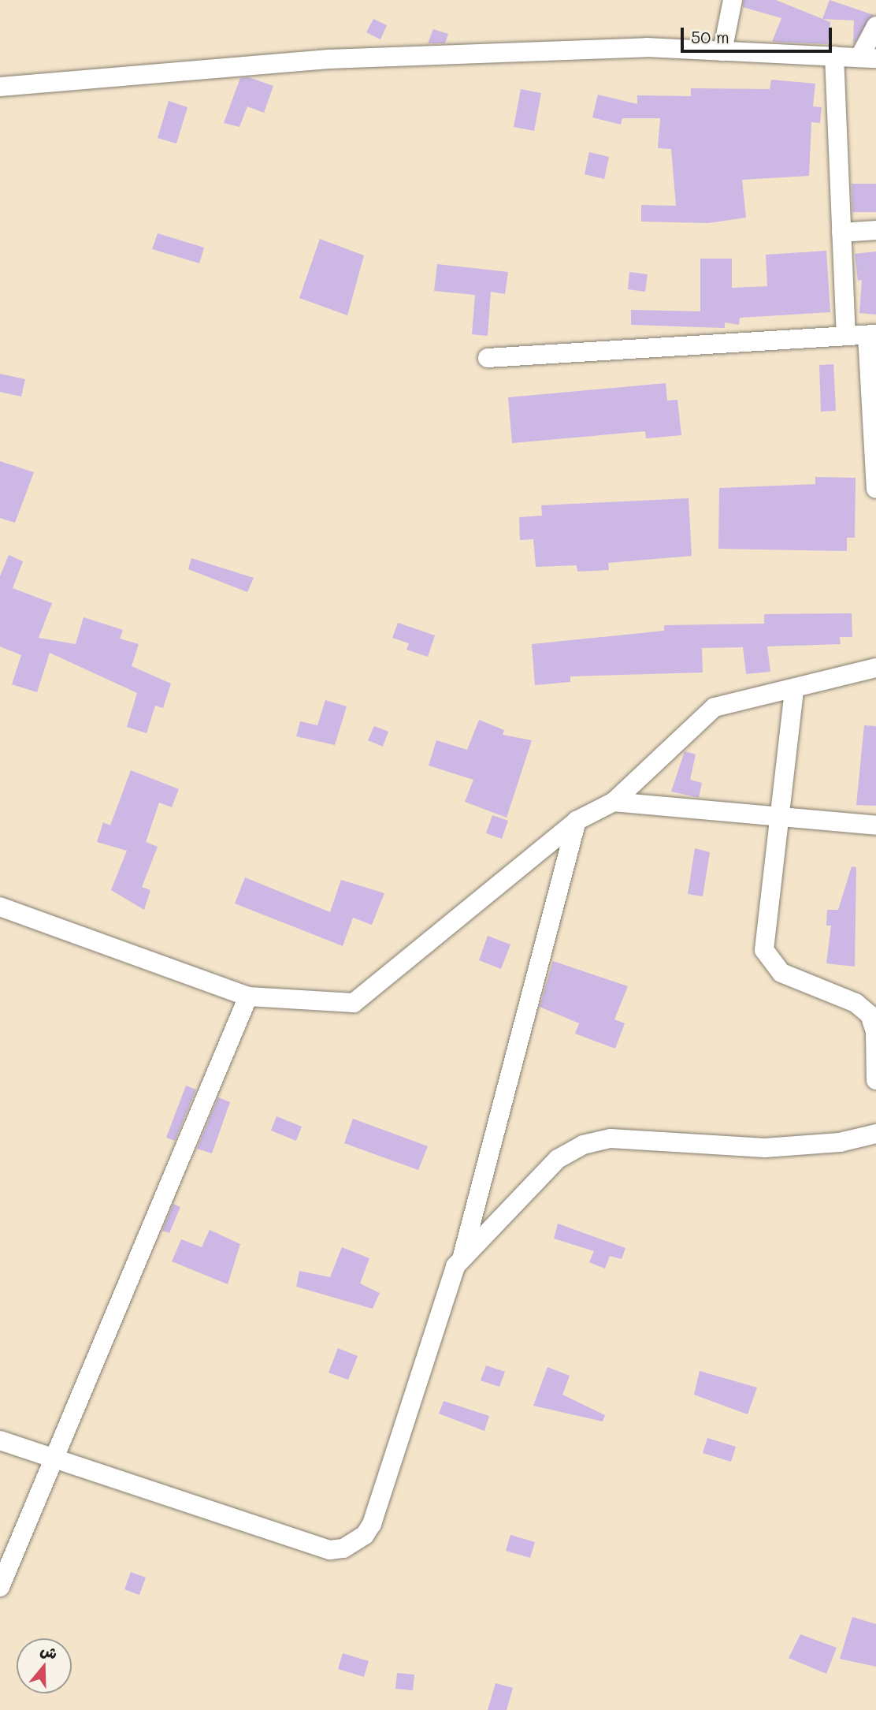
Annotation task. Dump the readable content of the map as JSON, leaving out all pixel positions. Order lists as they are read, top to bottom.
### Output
{
  "scale_bar": "50 m",
  "north": "top"
}
